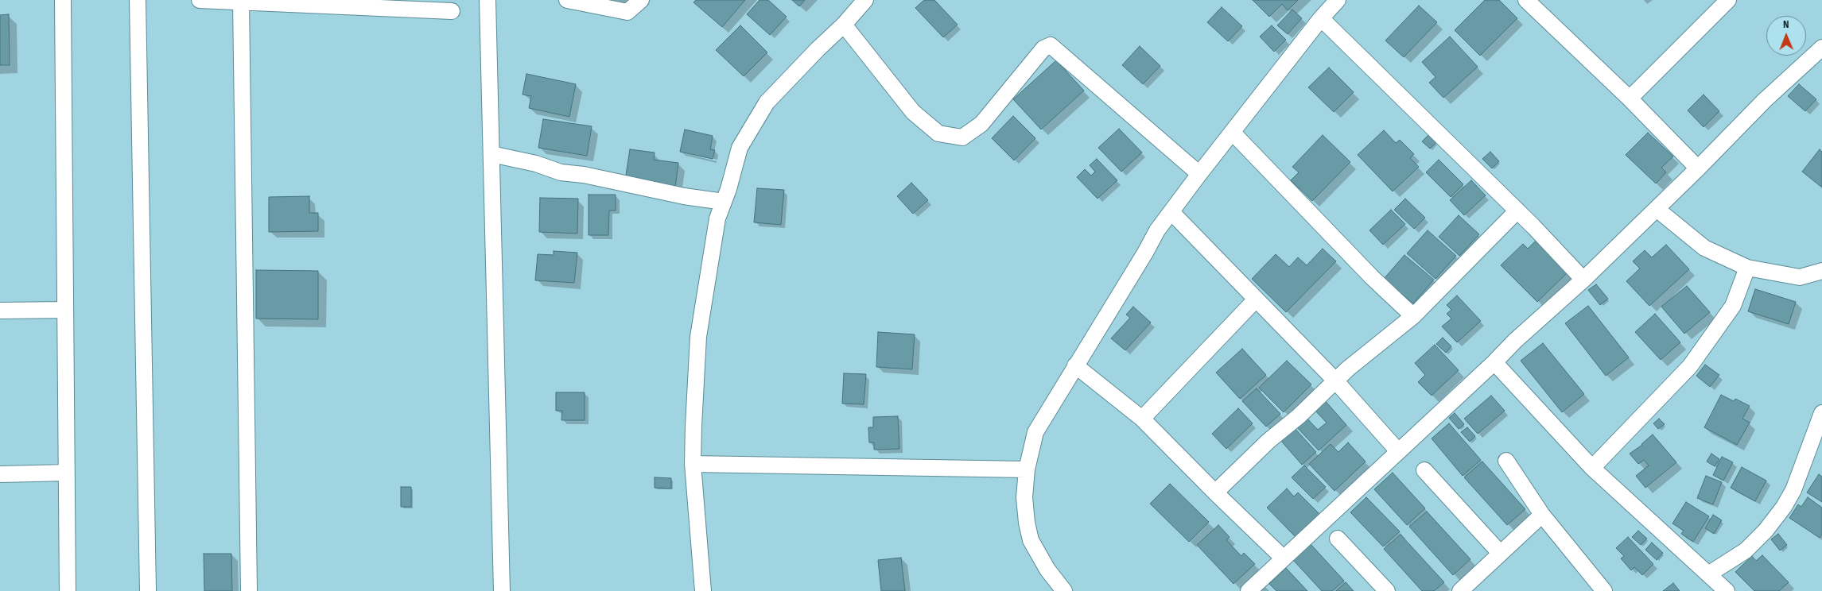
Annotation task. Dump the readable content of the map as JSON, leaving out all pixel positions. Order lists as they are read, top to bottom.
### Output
{
  "north": "top"
}
